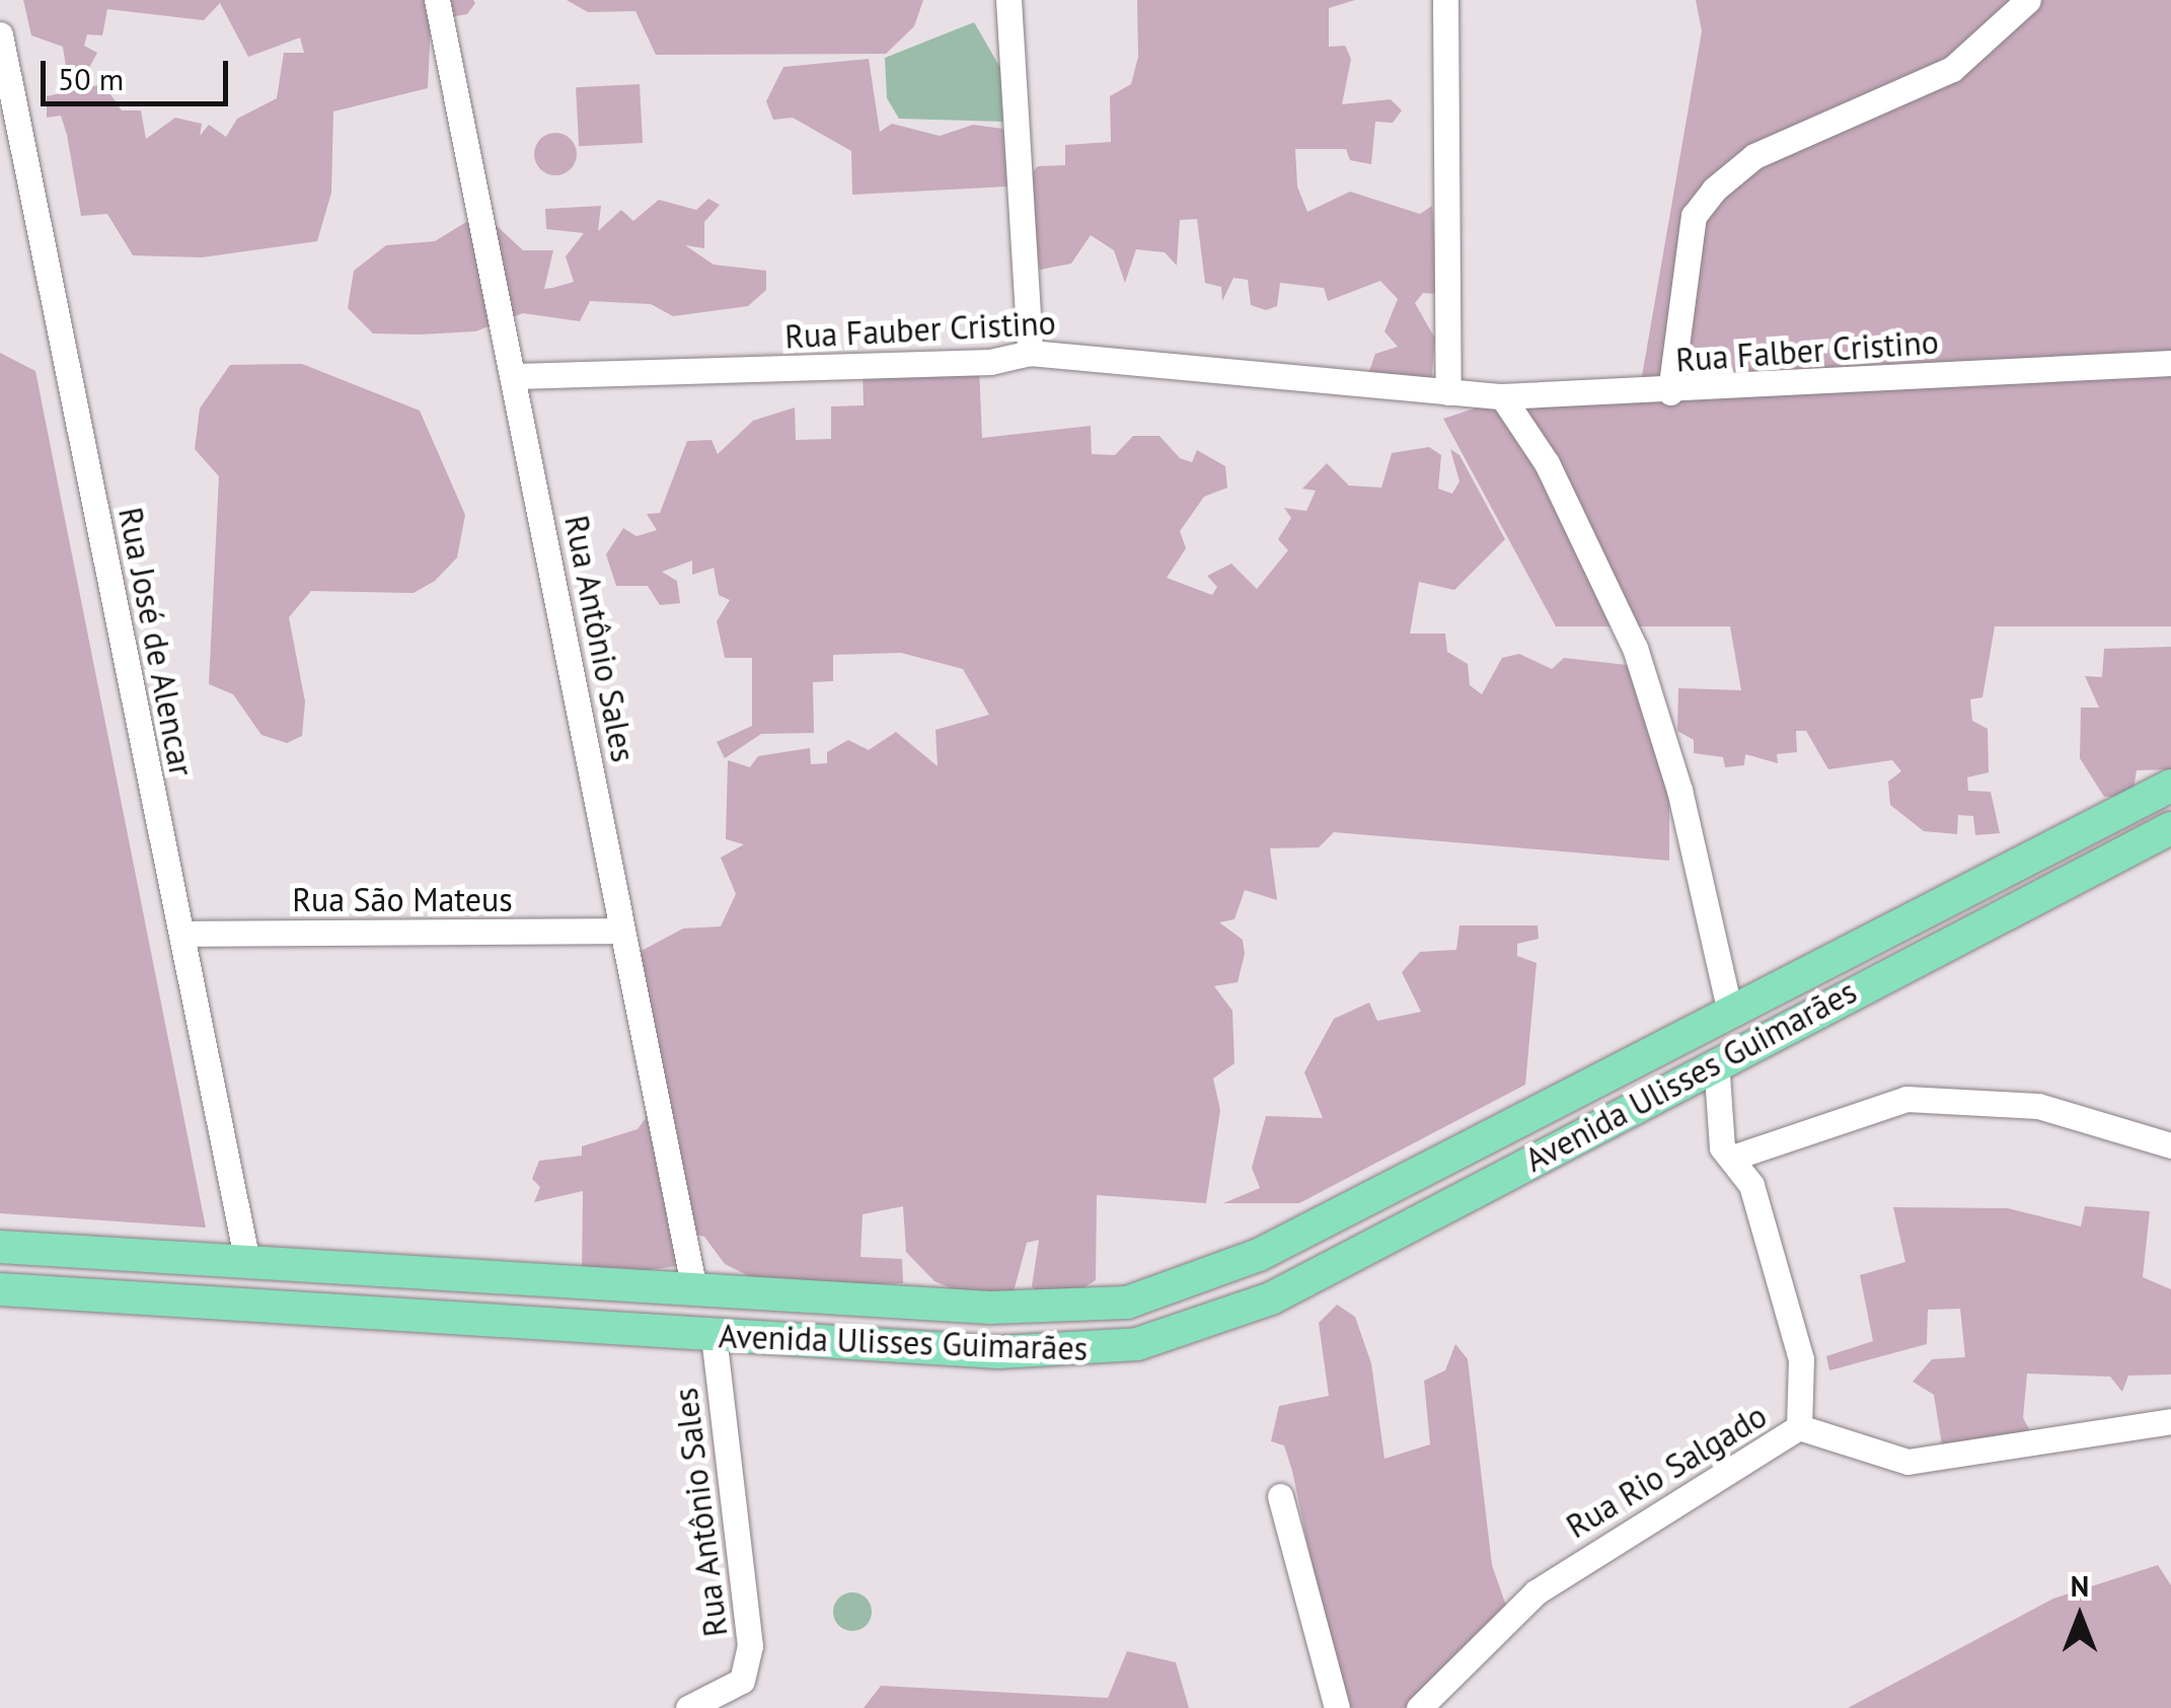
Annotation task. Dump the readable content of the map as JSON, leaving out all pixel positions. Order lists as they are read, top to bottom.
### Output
{
  "streets": {
    "main road": ["Avenida Ulisses Guimarães"],
    "street": [
      "Rua Fauber Cristino",
      "Rua Falber Cristino",
      "Rua Antônio Sales",
      "Rua José de Alencar",
      "Rua São Mateus",
      "Rua Rio Salgado"
    ]
  },
  "crossings": [
    ["Rua Fauber Cristino", "Rua Falber Cristino"],
    ["Rua Fauber Cristino", "Rua Antônio Sales"],
    ["Rua Antônio Sales", "Rua São Mateus"],
    ["Rua Antônio Sales", "Avenida Ulisses Guimarães"],
    ["Rua José de Alencar", "Rua São Mateus"],
    ["Rua José de Alencar", "Avenida Ulisses Guimarães"],
    ["Avenida Ulisses Guimarães", "Rua Rio Salgado"]
  ],
  "scale_bar": "50 m",
  "north": "top"
}
